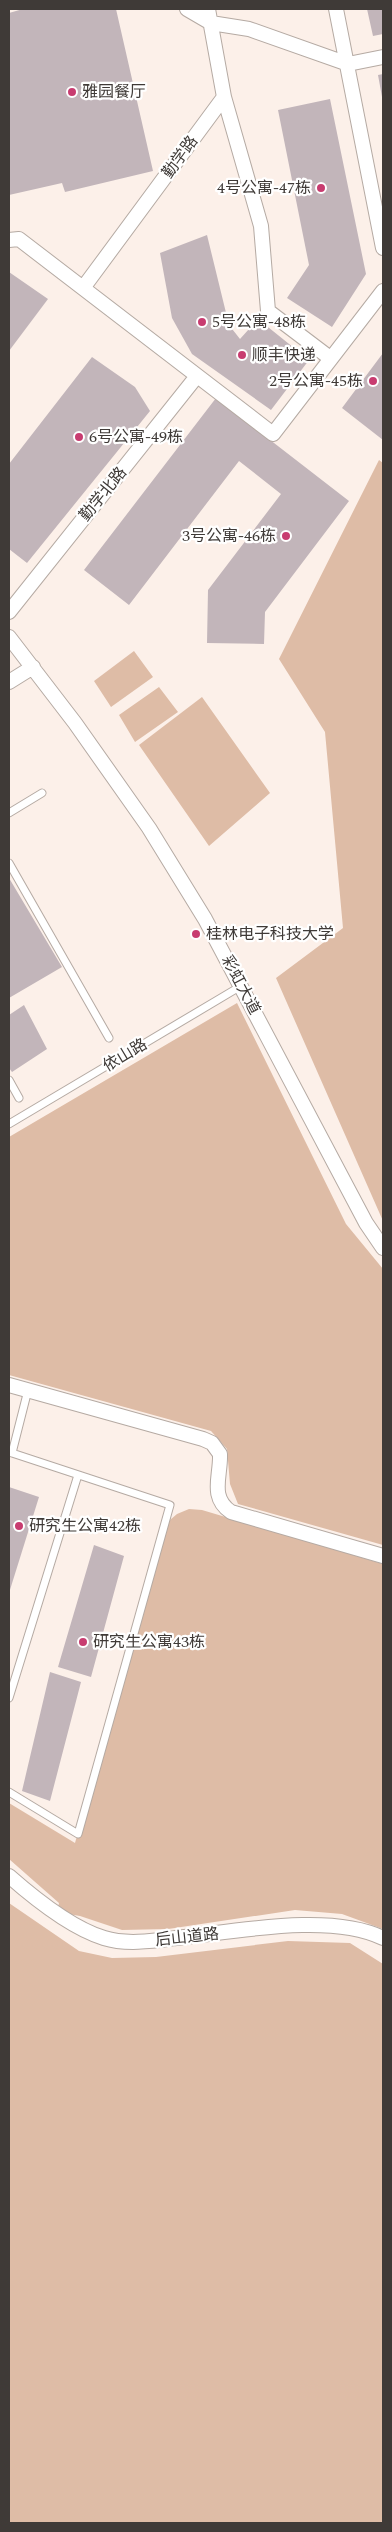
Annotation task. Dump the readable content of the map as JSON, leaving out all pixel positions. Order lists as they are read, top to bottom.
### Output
{
  "streets": {
    "street": [
      "勤学路",
      "勤学北路",
      "彩虹大道",
      "后山道路"
    ],
    "lane": ["依山路"]
  },
  "crossings": [
    ["彩虹大道", "依山路"]
  ],
  "places": [
    "雅园餐厅",
    "4号公寓-47栋",
    "5号公寓-48栋",
    "顺丰快递",
    "2号公寓-45栋",
    "6号公寓-49栋",
    "3号公寓-46栋",
    "桂林电子科技大学",
    "研究生公寓42栋",
    "研究生公寓43栋"
  ]
}
